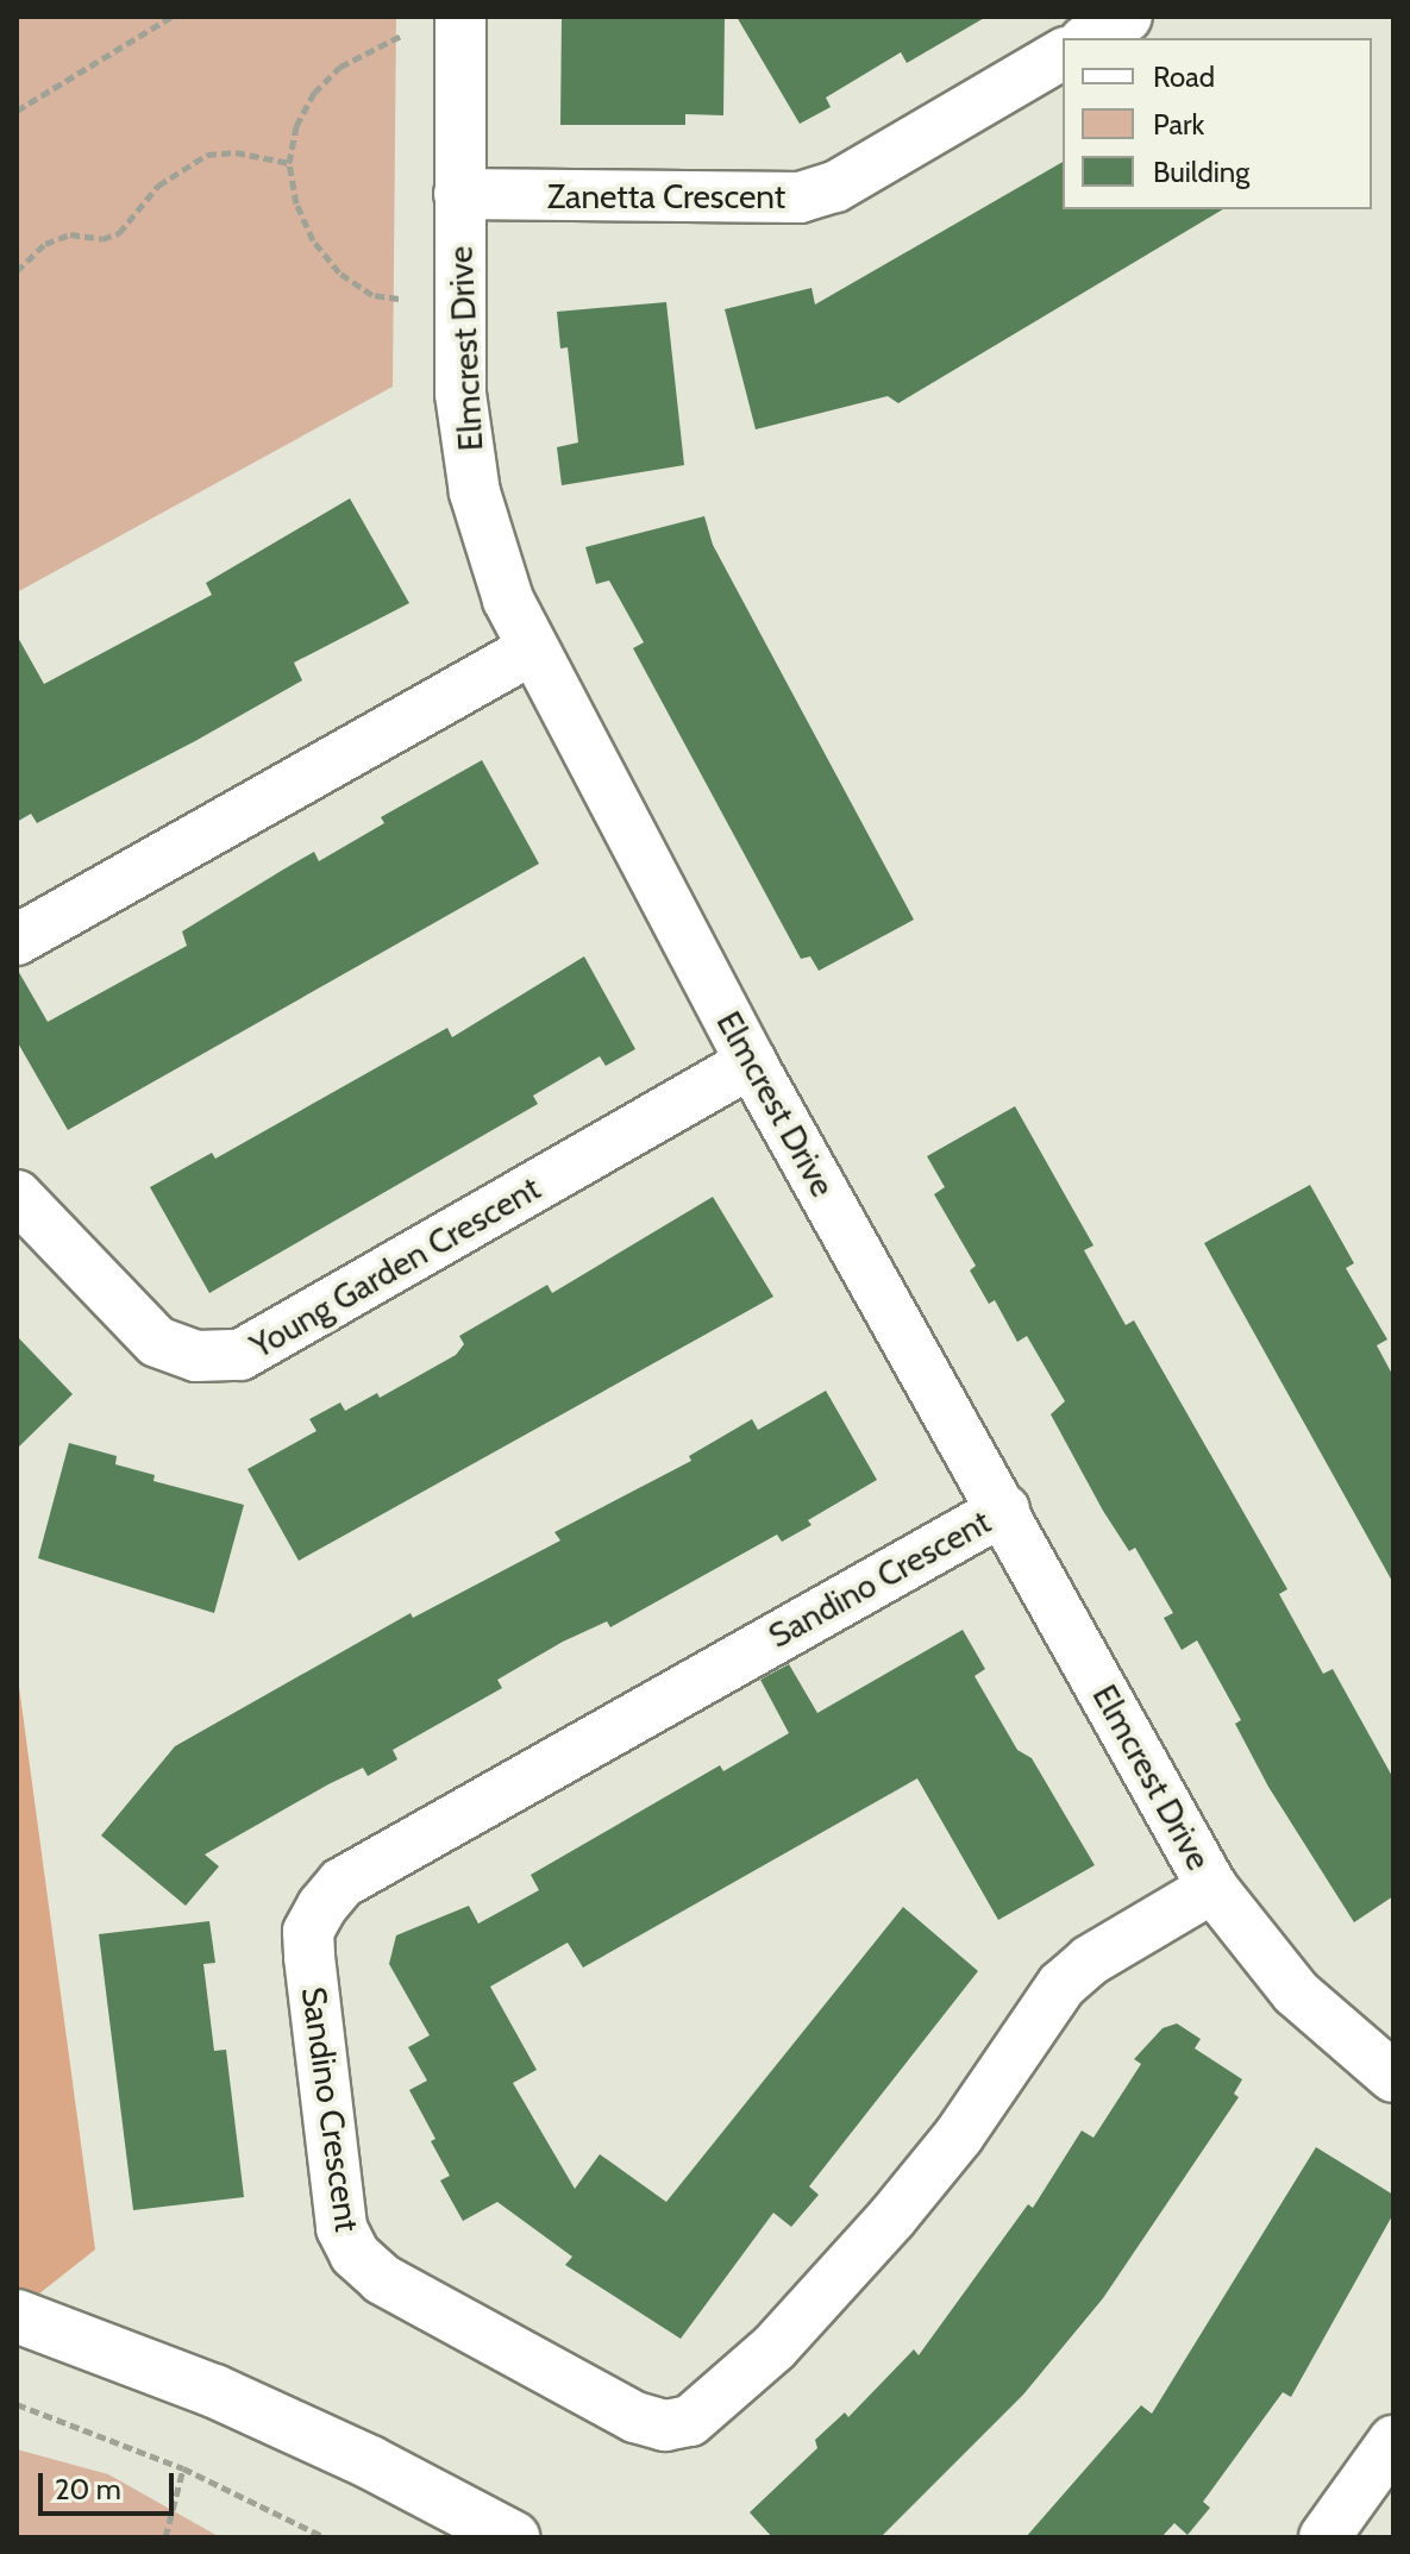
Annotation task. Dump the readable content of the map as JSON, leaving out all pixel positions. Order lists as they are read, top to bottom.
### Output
{
  "streets": {
    "street": [
      "Zanetta Crescent",
      "Elmcrest Drive",
      "Young Garden Crescent",
      "Sandino Crescent"
    ]
  },
  "crossings": [
    ["Zanetta Crescent", "Elmcrest Drive"],
    ["Elmcrest Drive", "Young Garden Crescent"],
    ["Elmcrest Drive", "Sandino Crescent"]
  ],
  "legend": ["Road", "Park", "Building"],
  "scale_bar": "20 m"
}
